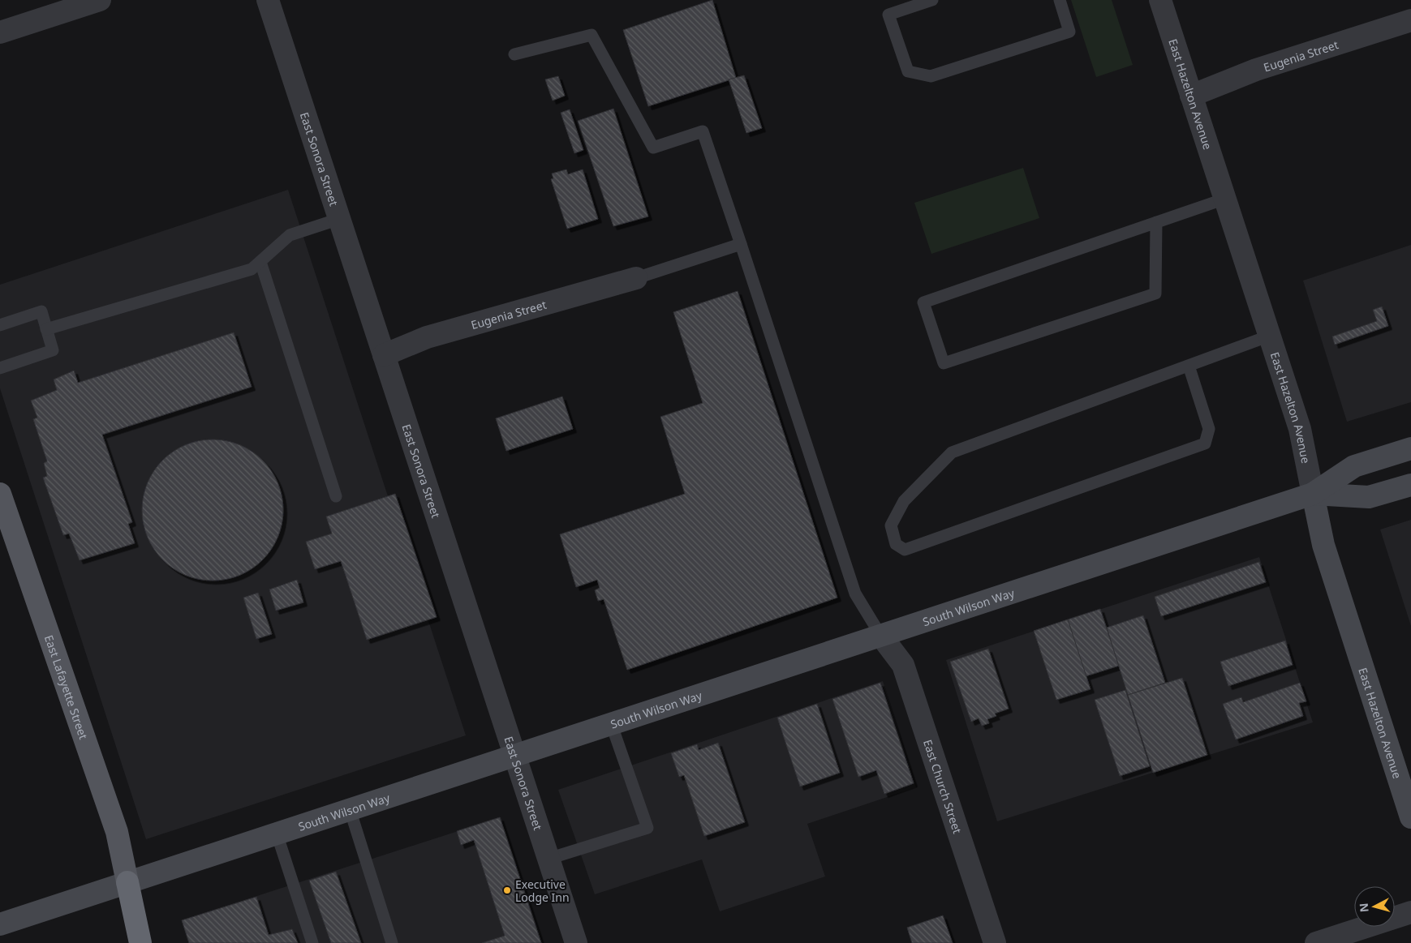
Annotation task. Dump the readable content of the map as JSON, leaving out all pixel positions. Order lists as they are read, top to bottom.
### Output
{
  "streets": {
    "main road": ["East Hazelton Avenue", "South Wilson Way", "East Lafayette Street"],
    "street": ["Eugenia Street", "East Sonora Street", "East Church Street"]
  },
  "crossings": [
    ["Eugenia Street", "East Hazelton Avenue"],
    ["Eugenia Street", "East Sonora Street"],
    ["East Hazelton Avenue", "South Wilson Way"],
    ["East Sonora Street", "South Wilson Way"],
    ["South Wilson Way", "East Lafayette Street"],
    ["South Wilson Way", "East Church Street"]
  ],
  "places": ["Executive Lodge Inn"],
  "north": "left"
}
